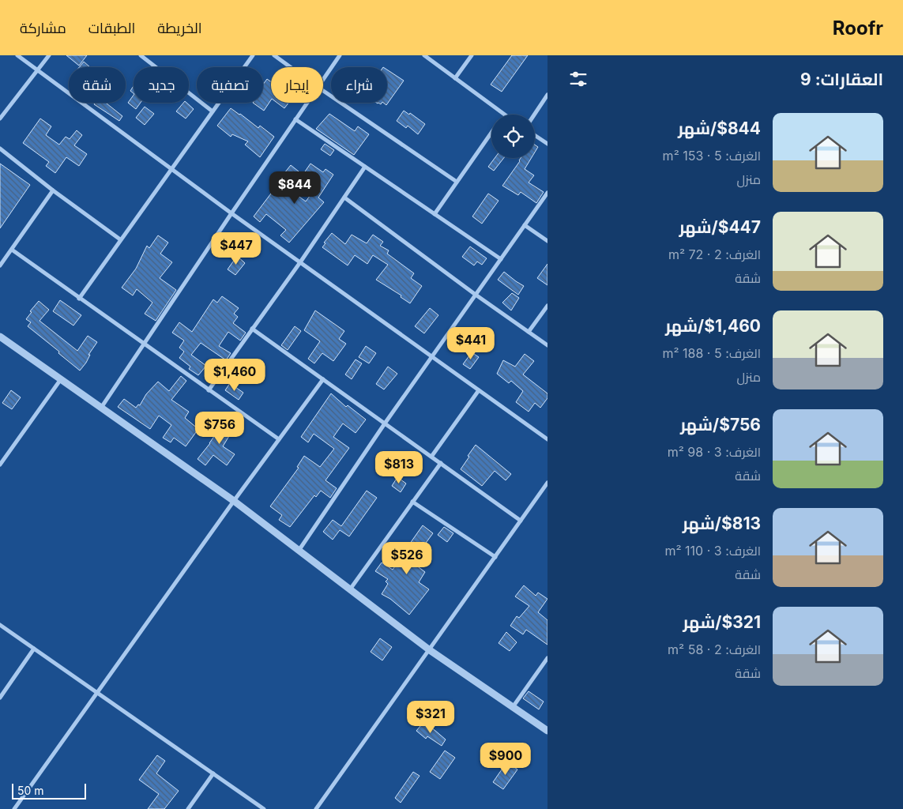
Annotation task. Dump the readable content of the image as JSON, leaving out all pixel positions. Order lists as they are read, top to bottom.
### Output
{
  "scale_bar": "50 m",
  "page": {
    "header": "Roofr",
    "nav": ["الخريطة", "الطبقات", "مشاركة"],
    "heading": "العقارات: 9",
    "chip": [
      "شراء",
      "إيجار",
      "تصفية",
      "جديد",
      "شقة"
    ],
    "list": [
      {
        "name": "$844/شهر",
        "note": "الغرف: 5 · 153 m² · منزل"
      },
      {
        "name": "$447/شهر",
        "note": "الغرف: 2 · 72 m² · شقة"
      },
      {
        "name": "$1,460/شهر",
        "note": "الغرف: 5 · 188 m² · منزل"
      },
      {
        "name": "$756/شهر",
        "note": "الغرف: 3 · 98 m² · شقة"
      },
      {
        "name": "$813/شهر",
        "note": "الغرف: 3 · 110 m² · شقة"
      },
      {
        "name": "$321/شهر",
        "note": "الغرف: 2 · 58 m² · شقة"
      }
    ],
    "price": [
      "$844",
      "$447",
      "$441",
      "$1,460",
      "$756",
      "$813",
      "$526",
      "$321",
      "$900"
    ],
    "scale": "50 m"
  }
}
